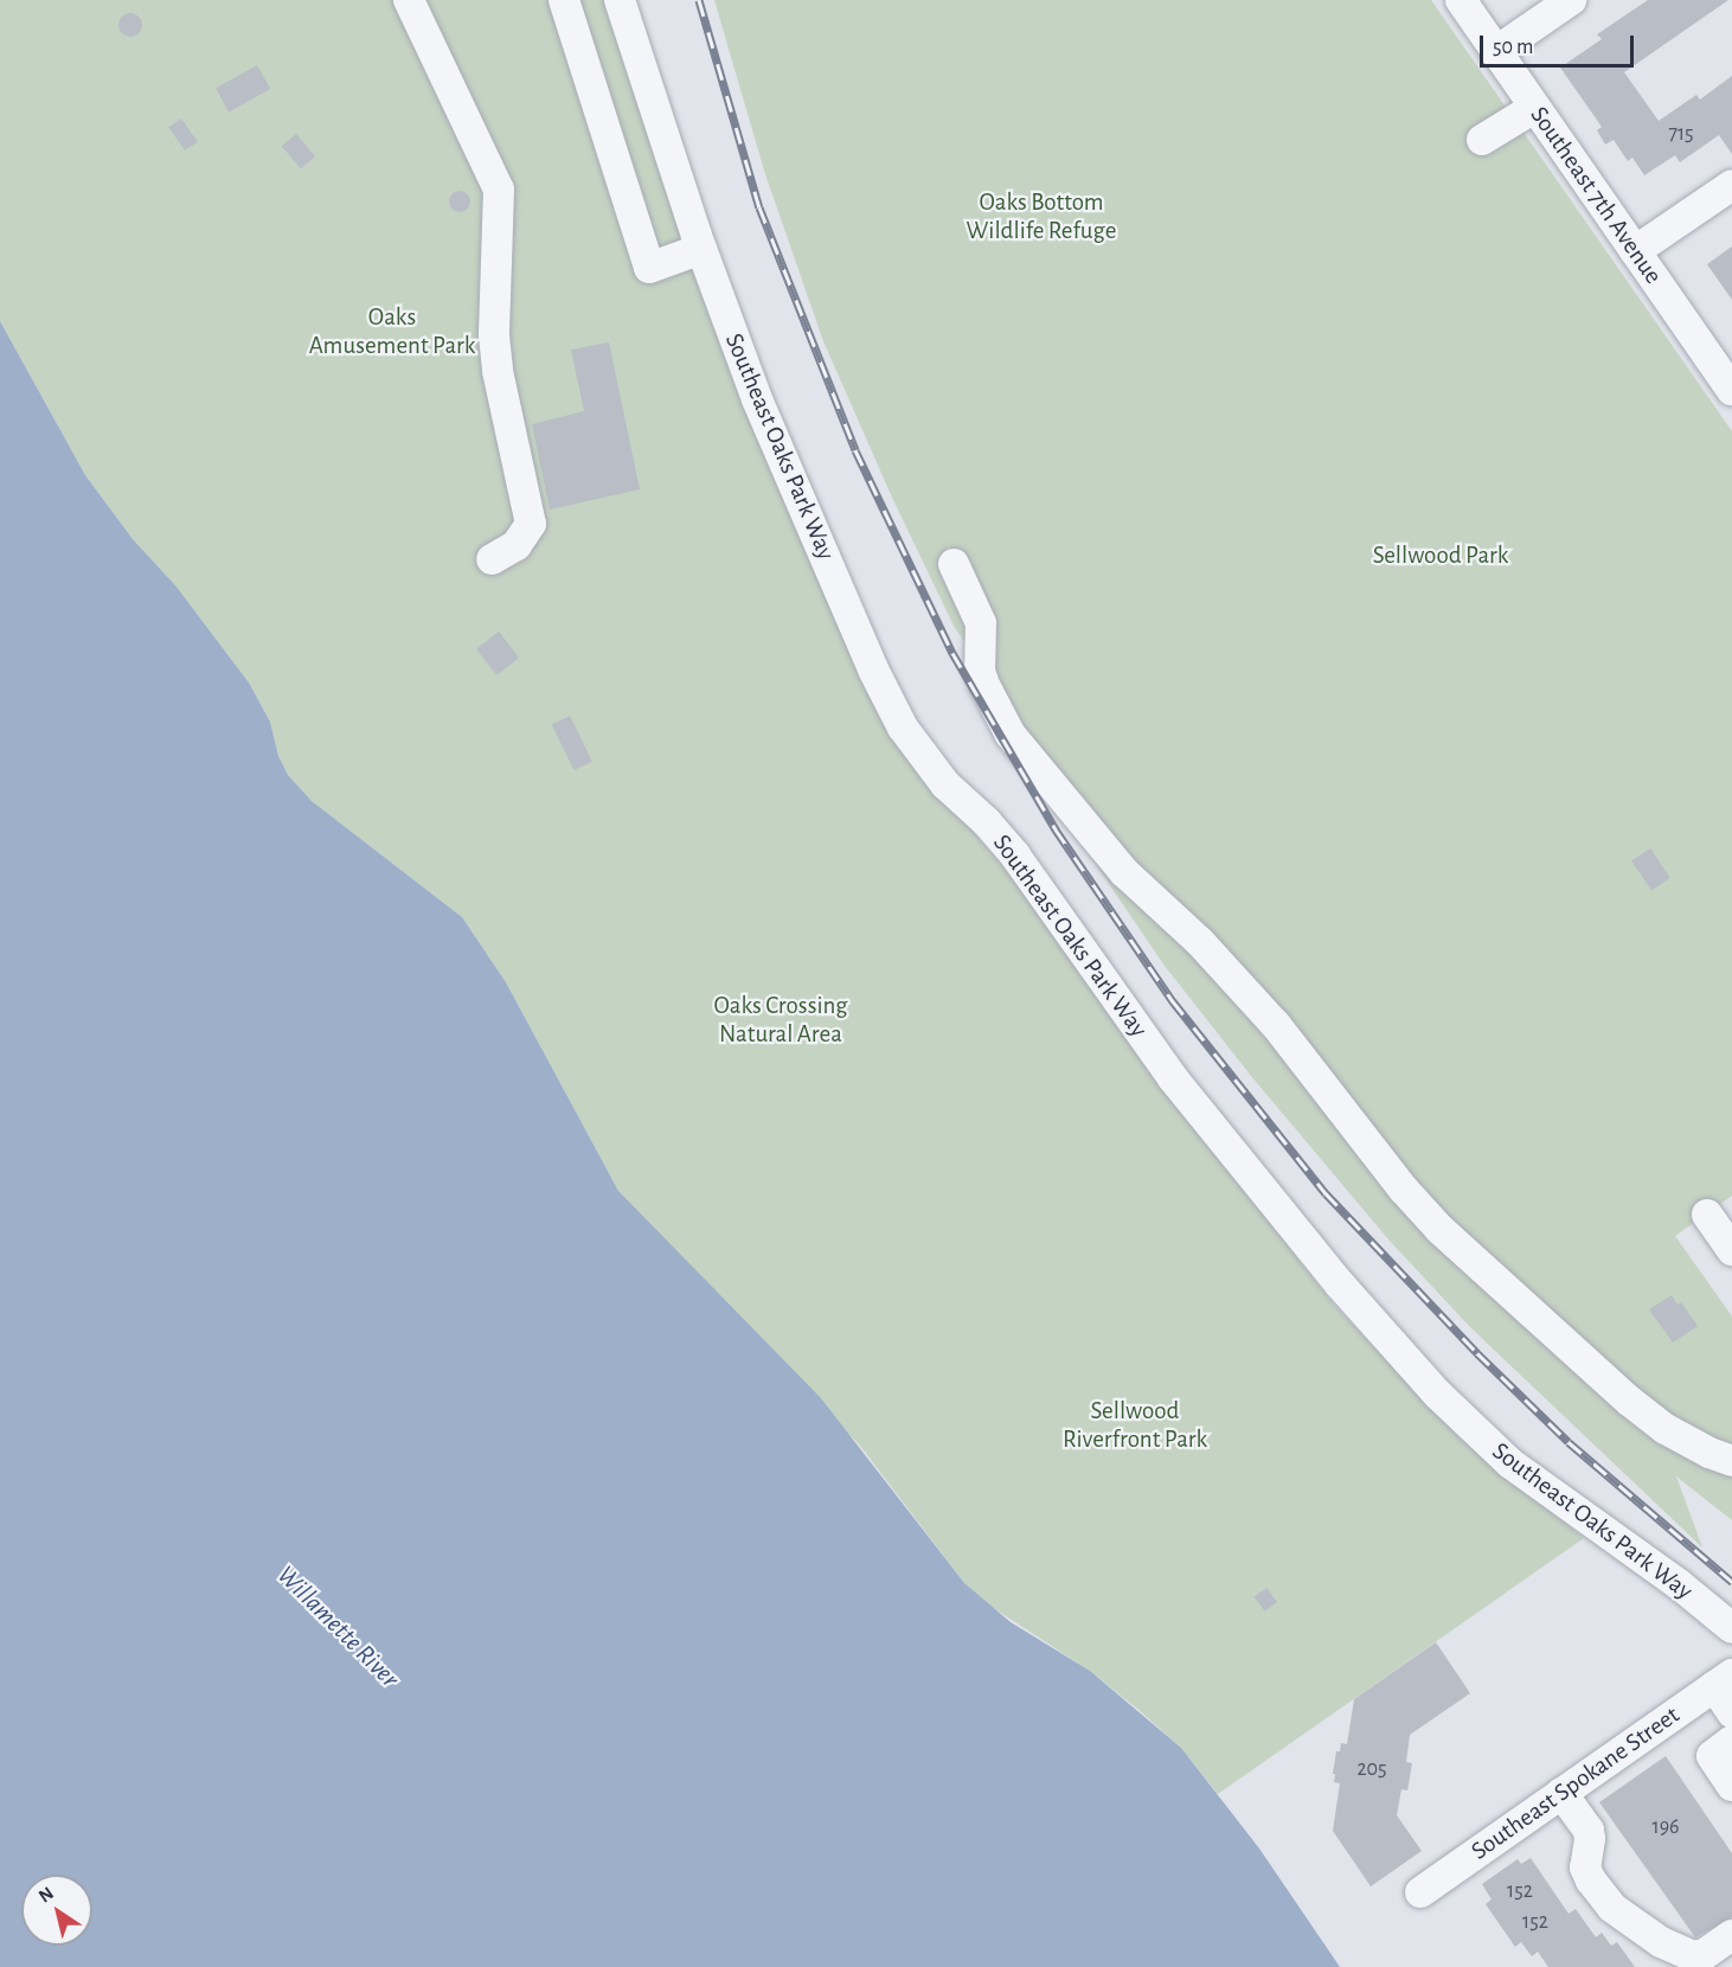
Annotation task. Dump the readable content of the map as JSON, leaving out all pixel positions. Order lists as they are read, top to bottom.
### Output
{
  "streets": {
    "street": ["Southeast 7th Avenue", "Southeast Oaks Park Way", "Southeast Spokane Street"]
  },
  "water": ["Willamette River"],
  "parks": [
    "Oaks Bottom Wildlife Refuge",
    "Oaks Amusement Park",
    "Sellwood Park",
    "Oaks Crossing Natural Area",
    "Sellwood Riverfront Park"
  ],
  "house_numbers": [
    "715",
    "205",
    "196",
    "152",
    "152"
  ],
  "scale_bar": "50 m",
  "north": "top left"
}
